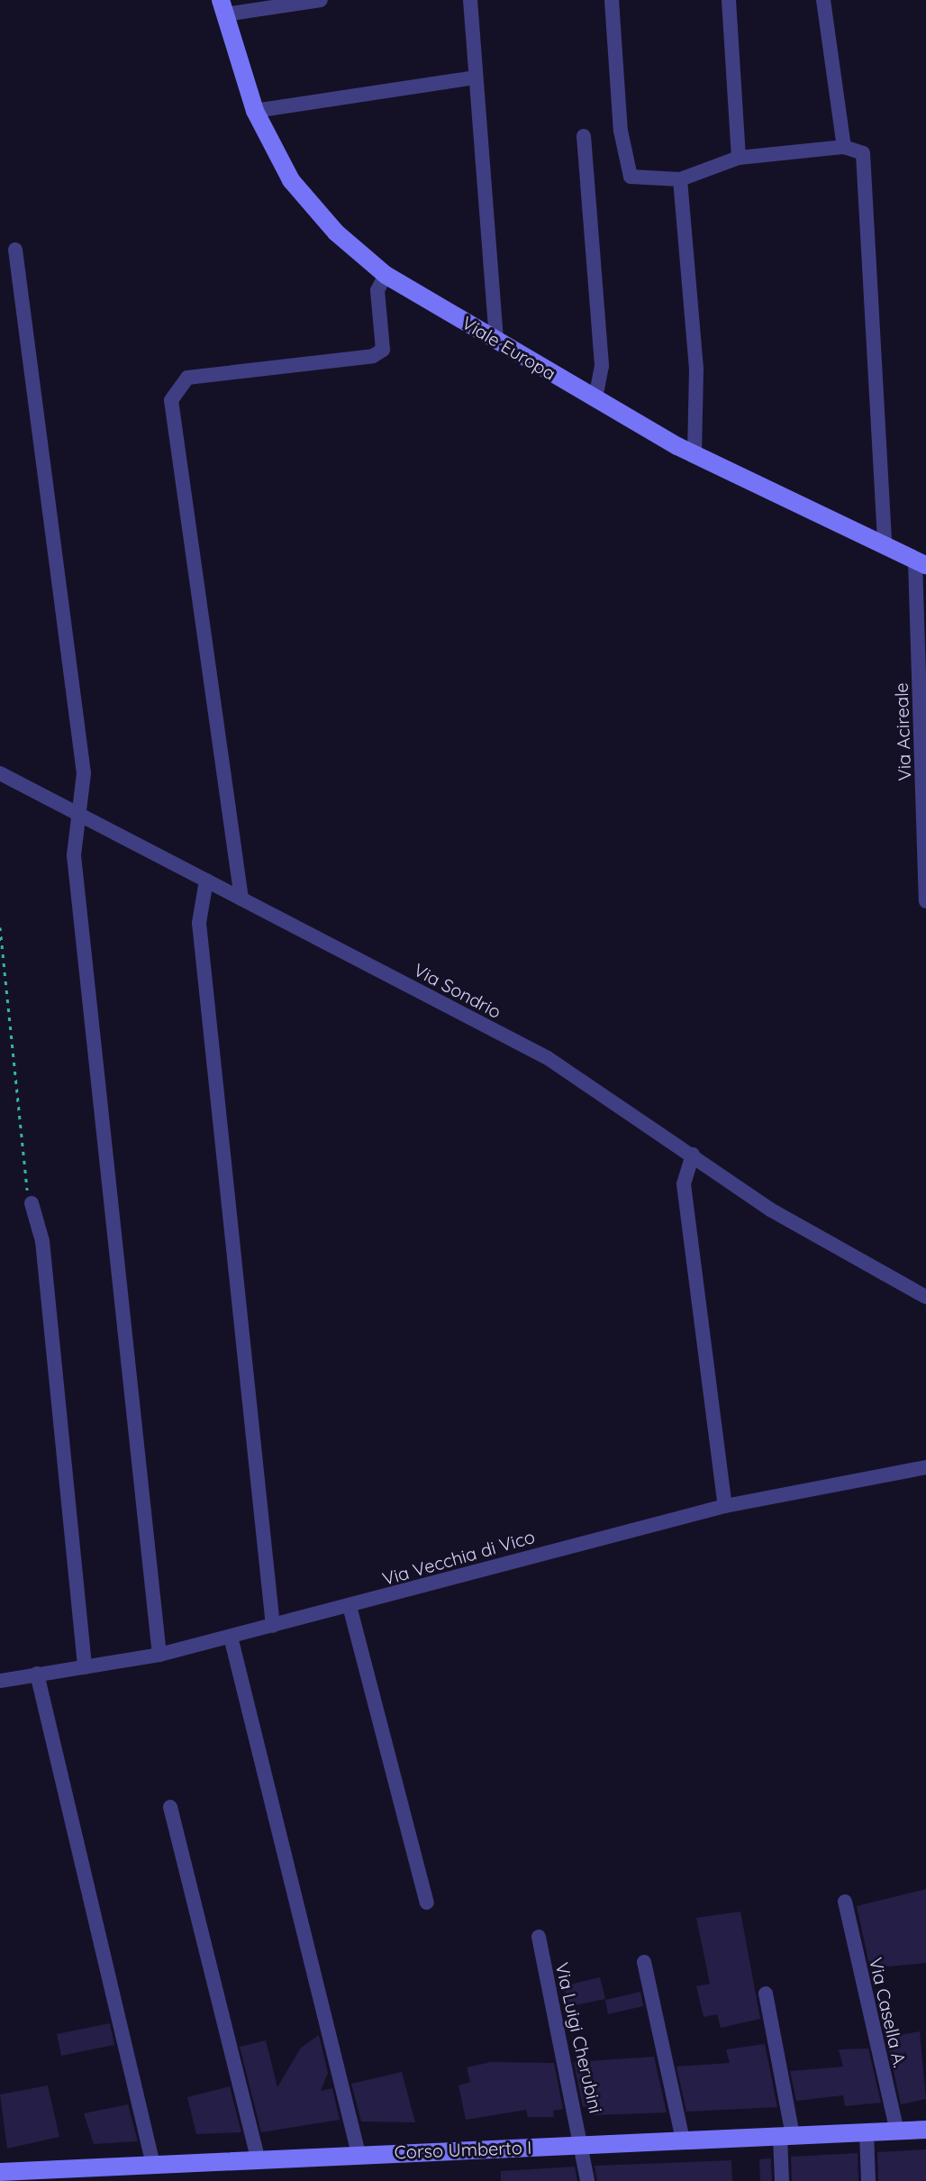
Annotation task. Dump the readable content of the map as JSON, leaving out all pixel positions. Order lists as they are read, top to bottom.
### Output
{
  "streets": {
    "street": [
      "Viale Europa",
      "Via Acireale",
      "Via Sondrio",
      "Via Vecchia di Vico",
      "Via Casella A.",
      "Via Luigi Cherubini",
      "Corso Umberto I"
    ]
  },
  "crossings": [
    ["Viale Europa", "Via Acireale"],
    ["Via Casella A.", "Corso Umberto I"],
    ["Via Luigi Cherubini", "Corso Umberto I"]
  ]
}
